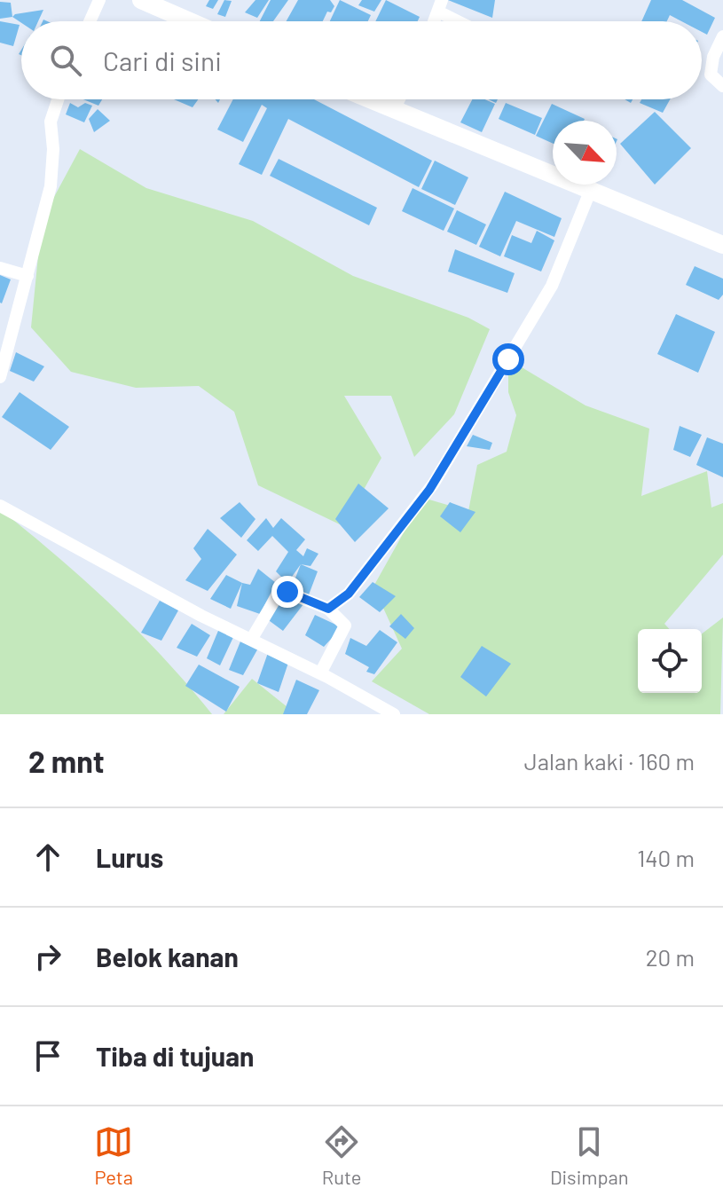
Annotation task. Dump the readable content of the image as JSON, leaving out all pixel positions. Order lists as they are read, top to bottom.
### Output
{
  "north": "bottom right",
  "page": {
    "search": "Cari di sini",
    "heading": ["2 mnt", "Jalan kaki · 160 m"],
    "list": [
      ["Lurus", "140 m"],
      ["Belok kanan", "20 m"],
      "Tiba di tujuan"
    ],
    "nav": ["Peta", "Rute", "Disimpan"]
  }
}
